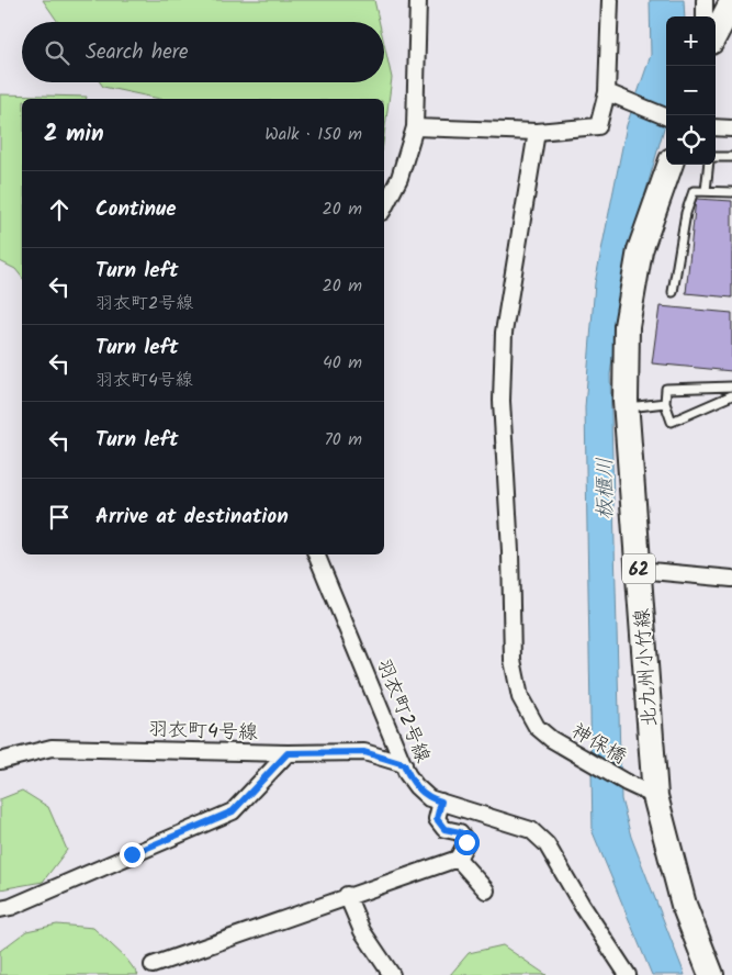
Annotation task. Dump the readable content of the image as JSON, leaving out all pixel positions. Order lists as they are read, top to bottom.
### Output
{
  "streets": {
    "main road": ["62", "北九州小竹線"],
    "street": ["羽衣町2号線", "羽衣町4号線", "神保橋"]
  },
  "crossings": [
    ["北九州小竹線", "神保橋"],
    ["羽衣町2号線", "羽衣町4号線"]
  ],
  "water": ["板櫃川"],
  "page": {
    "map_buttons": ["+", "−"],
    "search": "Search here",
    "heading": ["2 min", "Walk · 150 m"],
    "list": [
      ["Continue", "20 m"],
      ["Turn left", "羽衣町2号線", "20 m"],
      ["Turn left", "羽衣町4号線", "40 m"],
      ["Turn left", "70 m"],
      "Arrive at destination"
    ]
  }
}
